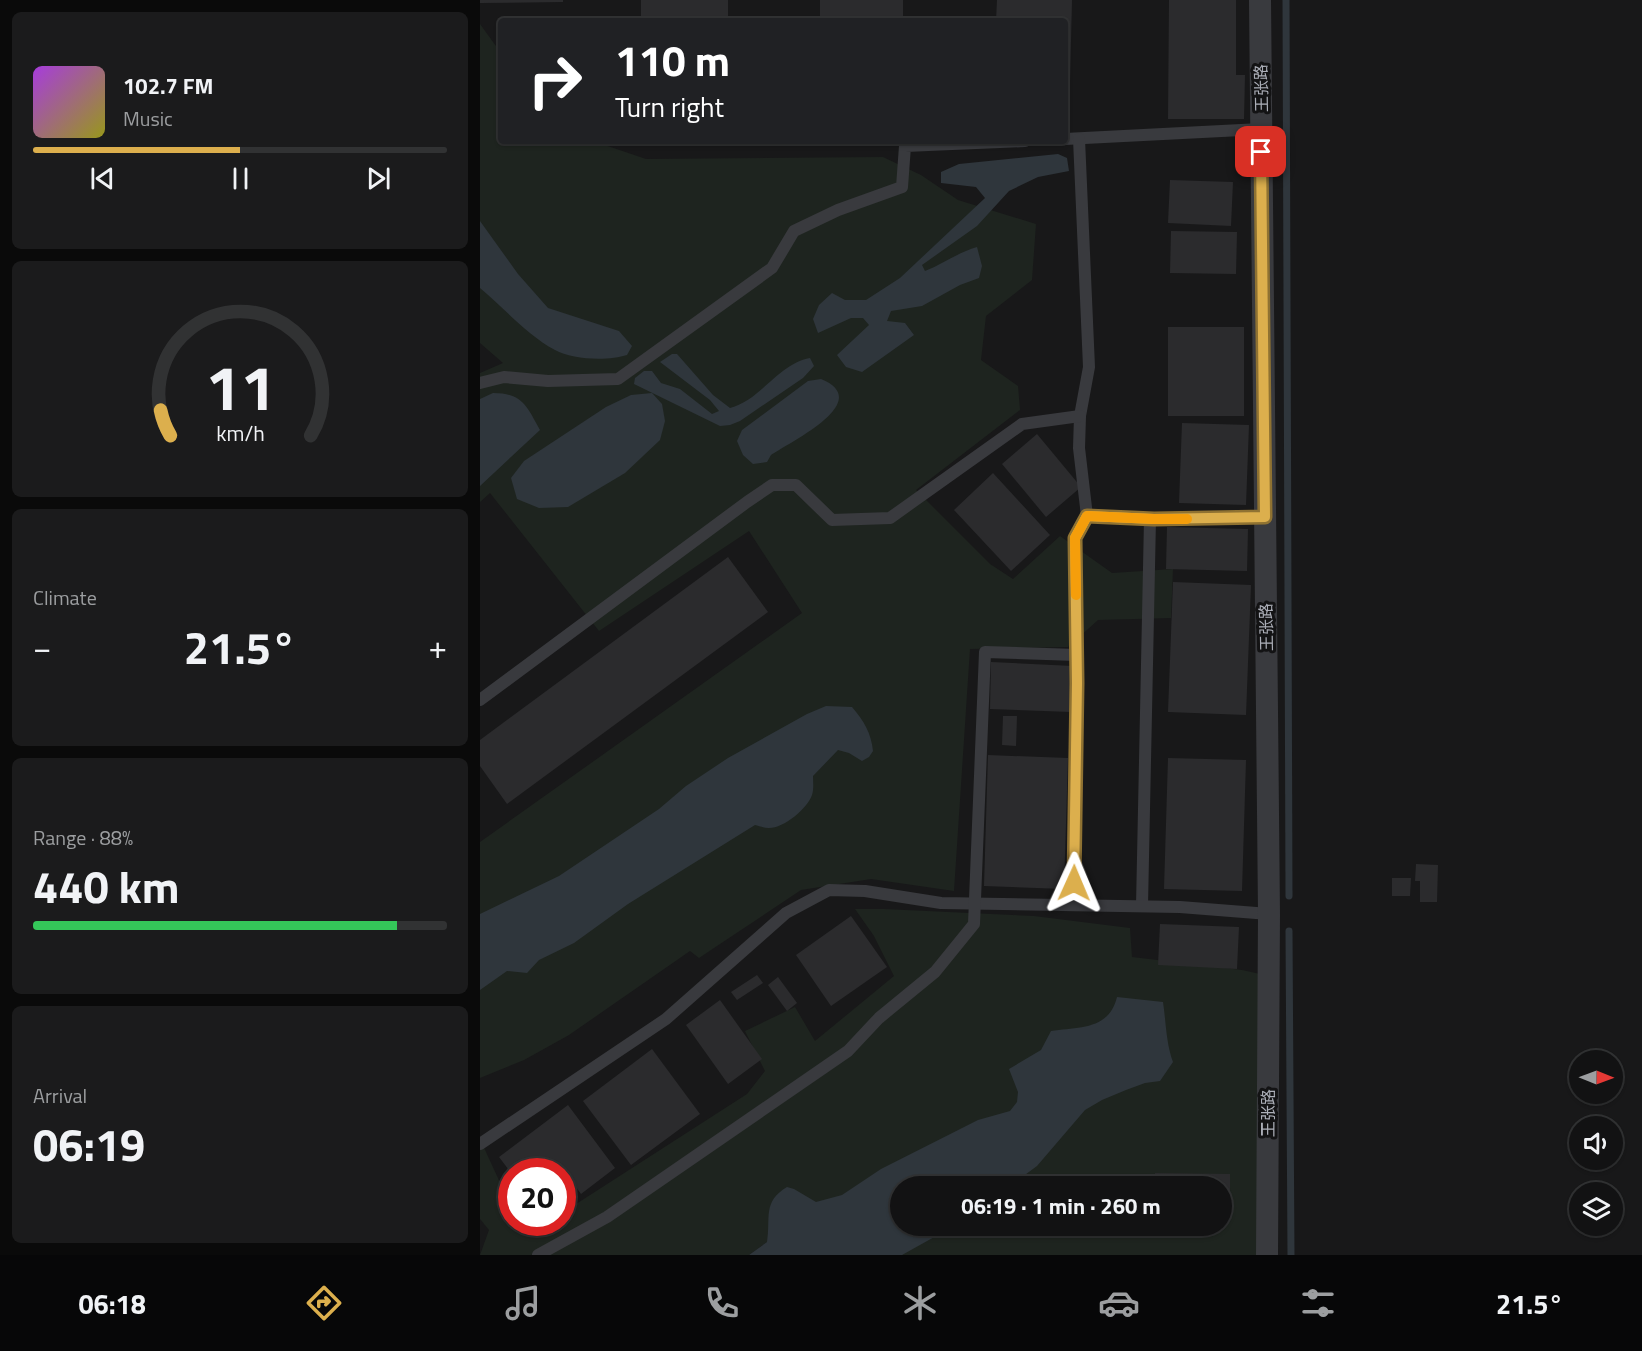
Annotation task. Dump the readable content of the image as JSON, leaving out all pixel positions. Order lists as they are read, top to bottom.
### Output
{
  "streets": {
    "street": ["王张路"]
  },
  "north": "right",
  "page": {
    "turn": ["110 m", "Turn right"],
    "song": ["102.7 FM", "Music"],
    "tile": [
      "Climate",
      ["Range · 88%", "440 km"],
      ["Arrival", "06:19"]
    ],
    "heat": ["−", "21.5°", "+"],
    "limit": "20",
    "trip": "06:19 · 1 min · 260 m",
    "tabs": ["06:18", "21.5°"],
    "gauge": ["11", "km/h"]
  }
}
